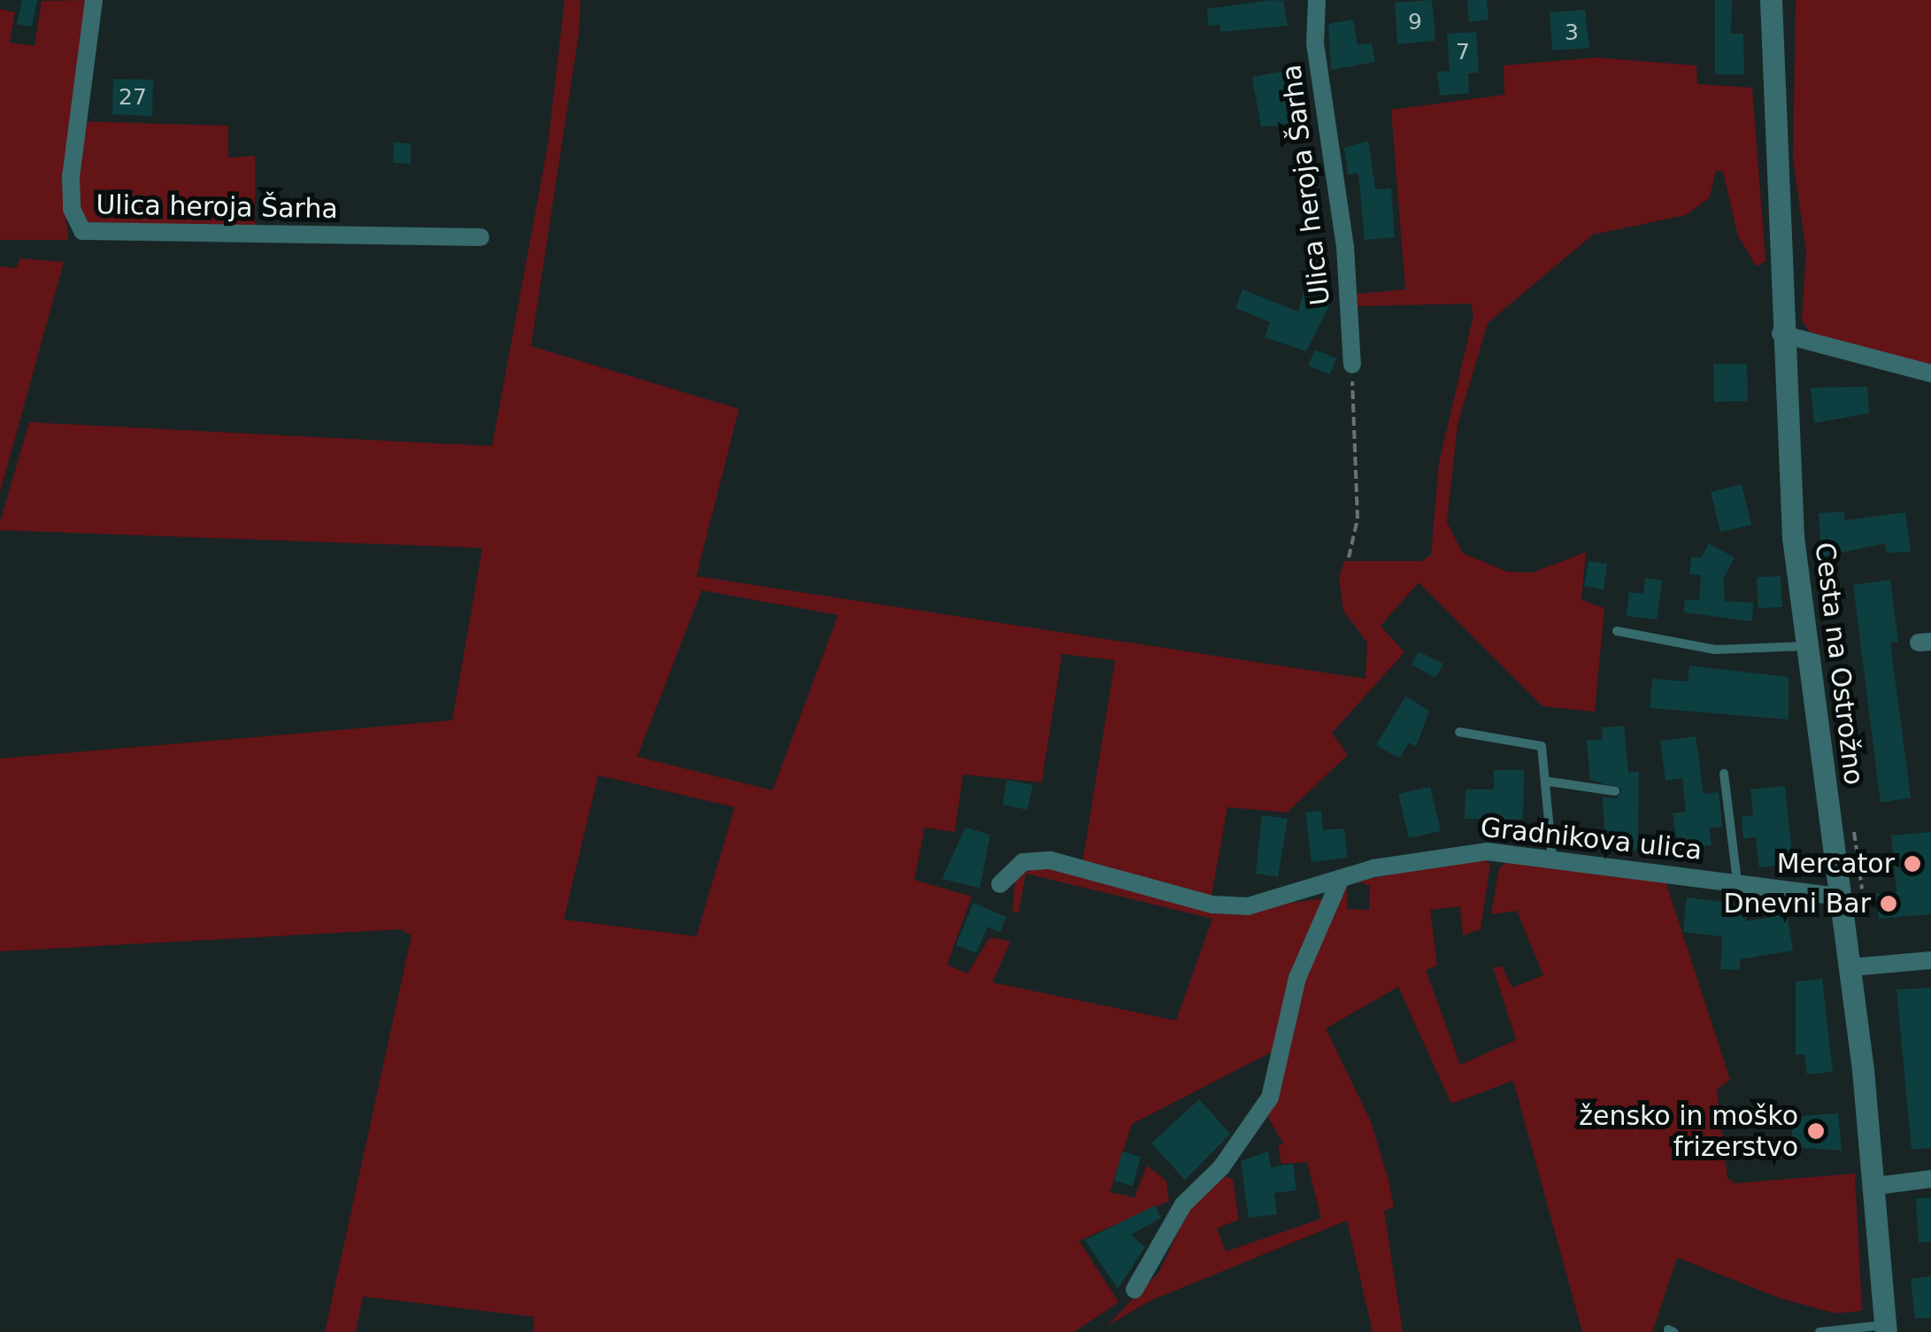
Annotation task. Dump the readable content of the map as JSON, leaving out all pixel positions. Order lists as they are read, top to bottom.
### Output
{
  "streets": {
    "street": ["Ulica heroja Šarha", "Cesta na Ostrožno", "Gradnikova ulica"]
  },
  "crossings": [
    ["Cesta na Ostrožno", "Gradnikova ulica"]
  ],
  "places": ["Mercator", "Dnevni Bar", "žensko in moško frizerstvo"],
  "house_numbers": [
    "9",
    "3",
    "7",
    "27"
  ]
}
